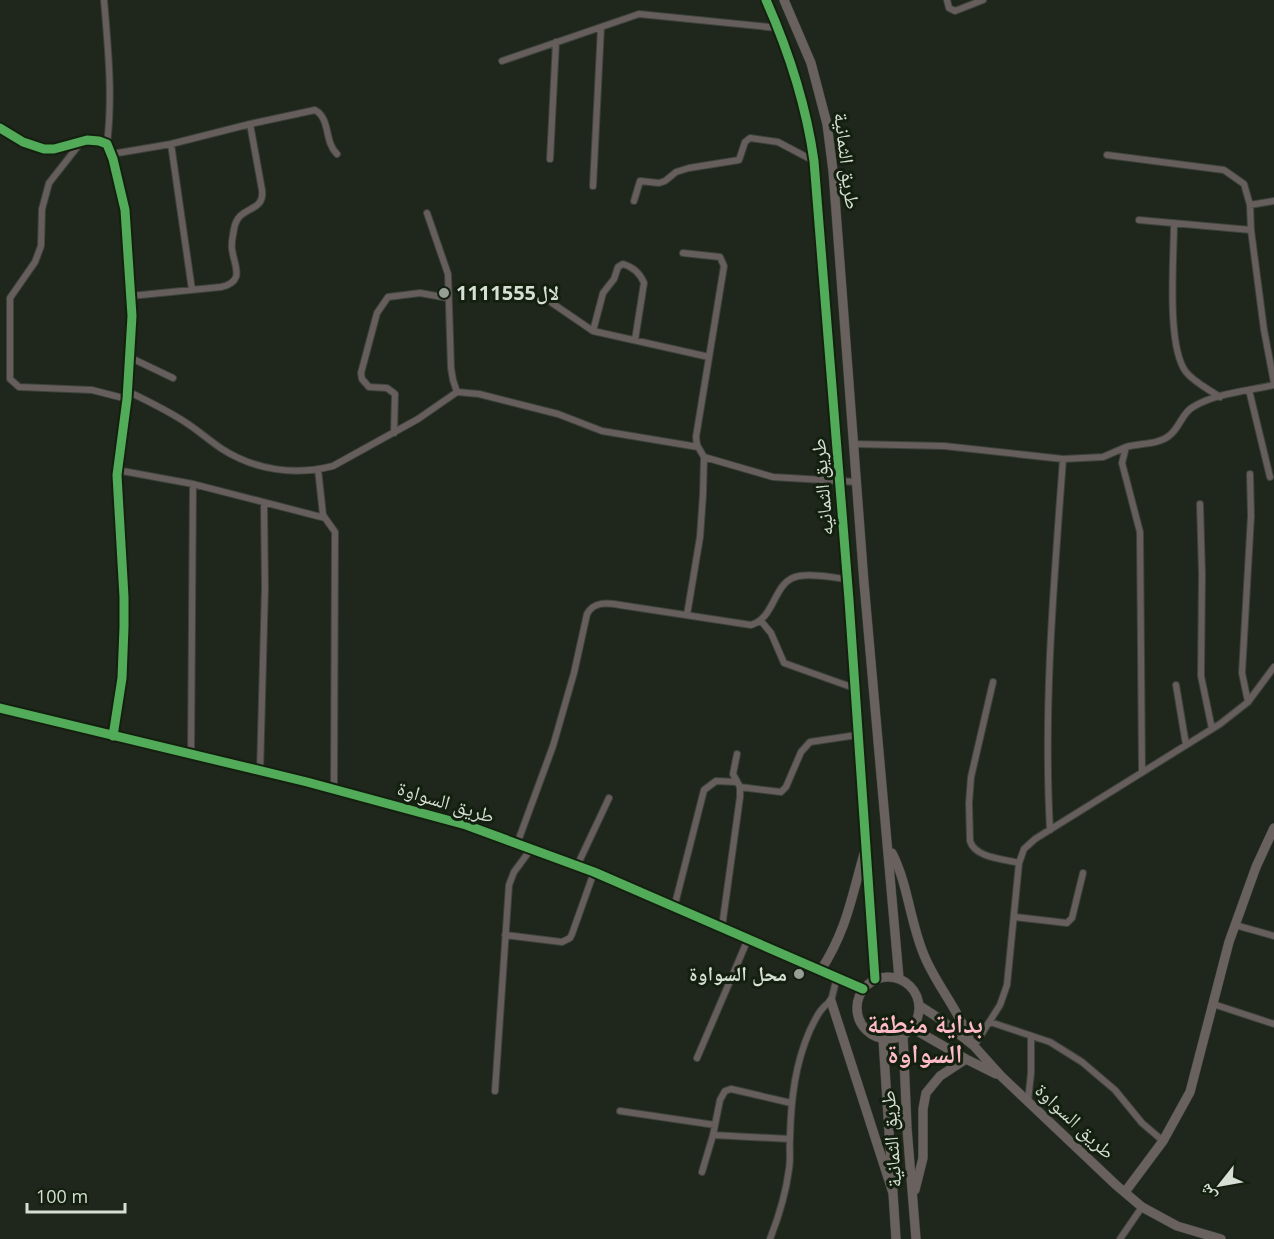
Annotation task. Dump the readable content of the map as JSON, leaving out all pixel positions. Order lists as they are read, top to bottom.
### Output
{
  "streets": {
    "street": ["طريق الثمانية", "طريق الثمانيه", "طريق السواوة"]
  },
  "crossings": [
    ["طريق الثمانية", "طريق الثمانيه"],
    ["طريق الثمانية", "طريق السواوة"],
    ["طريق الثمانيه", "طريق السواوة"]
  ],
  "districts": ["بداية منطقة السواوة"],
  "places": ["1111555لال", "محل السواوة"],
  "scale_bar": "100 m",
  "north": "bottom left"
}
